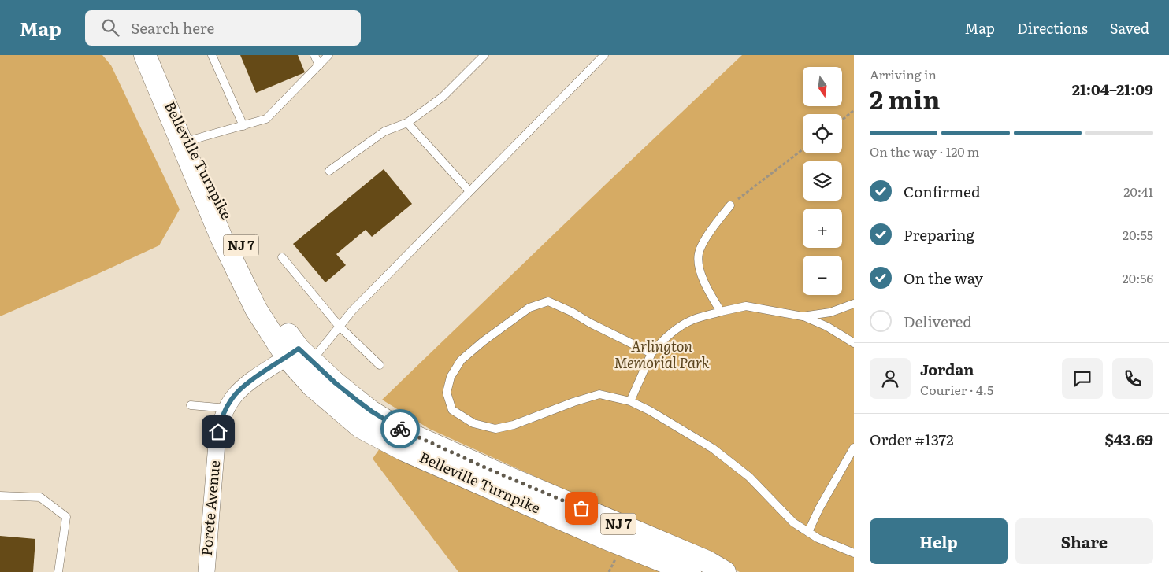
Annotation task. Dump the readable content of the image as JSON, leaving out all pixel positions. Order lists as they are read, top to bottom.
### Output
{
  "streets": {
    "main road": ["Belleville Turnpike", "NJ 7"],
    "street": ["Porete Avenue"]
  },
  "crossings": [
    ["Belleville Turnpike", "Porete Avenue"]
  ],
  "parks": ["Arlington Memorial Park"],
  "north": "bottom",
  "page": {
    "header": "Map",
    "search": "Search here",
    "nav": ["Map", "Directions", "Saved"],
    "heading": ["2 min", "Arriving in", "21:04–21:09"],
    "panel": [
      "Jordan",
      "Courier · 4.5",
      "Order #1372",
      "$43.69"
    ],
    "map_buttons": ["+", "−"],
    "bar": "On the way · 120 m",
    "list": [
      ["Confirmed", "20:41"],
      ["Preparing", "20:55"],
      ["On the way", "20:56"],
      "Delivered"
    ],
    "buttons": ["Help", "Share"]
  }
}
